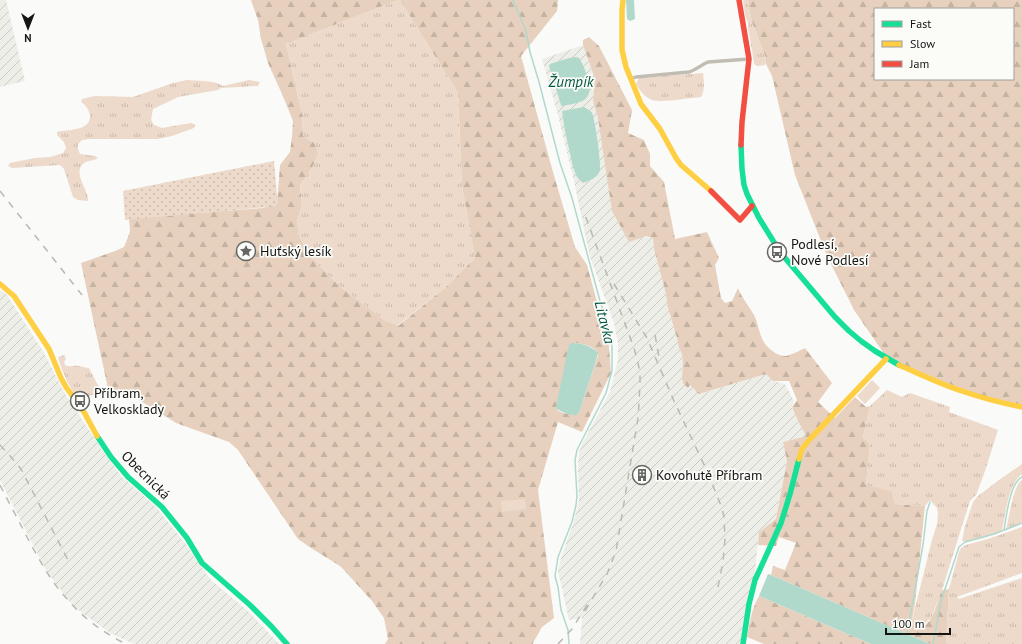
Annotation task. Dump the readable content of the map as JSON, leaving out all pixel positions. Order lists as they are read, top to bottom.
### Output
{
  "streets": {
    "street": ["Obecnická"]
  },
  "water": ["Žumpík", "Litavka"],
  "places": {
    "place": ["Huťský lesík"],
    "bus stop": ["Podlesí, Nové Podlesí", "Příbram, Velkosklady"],
    "building": ["Kovohutě Příbram"]
  },
  "legend": ["Fast", "Slow", "Jam"],
  "scale_bar": "100 m",
  "north": "bottom"
}
